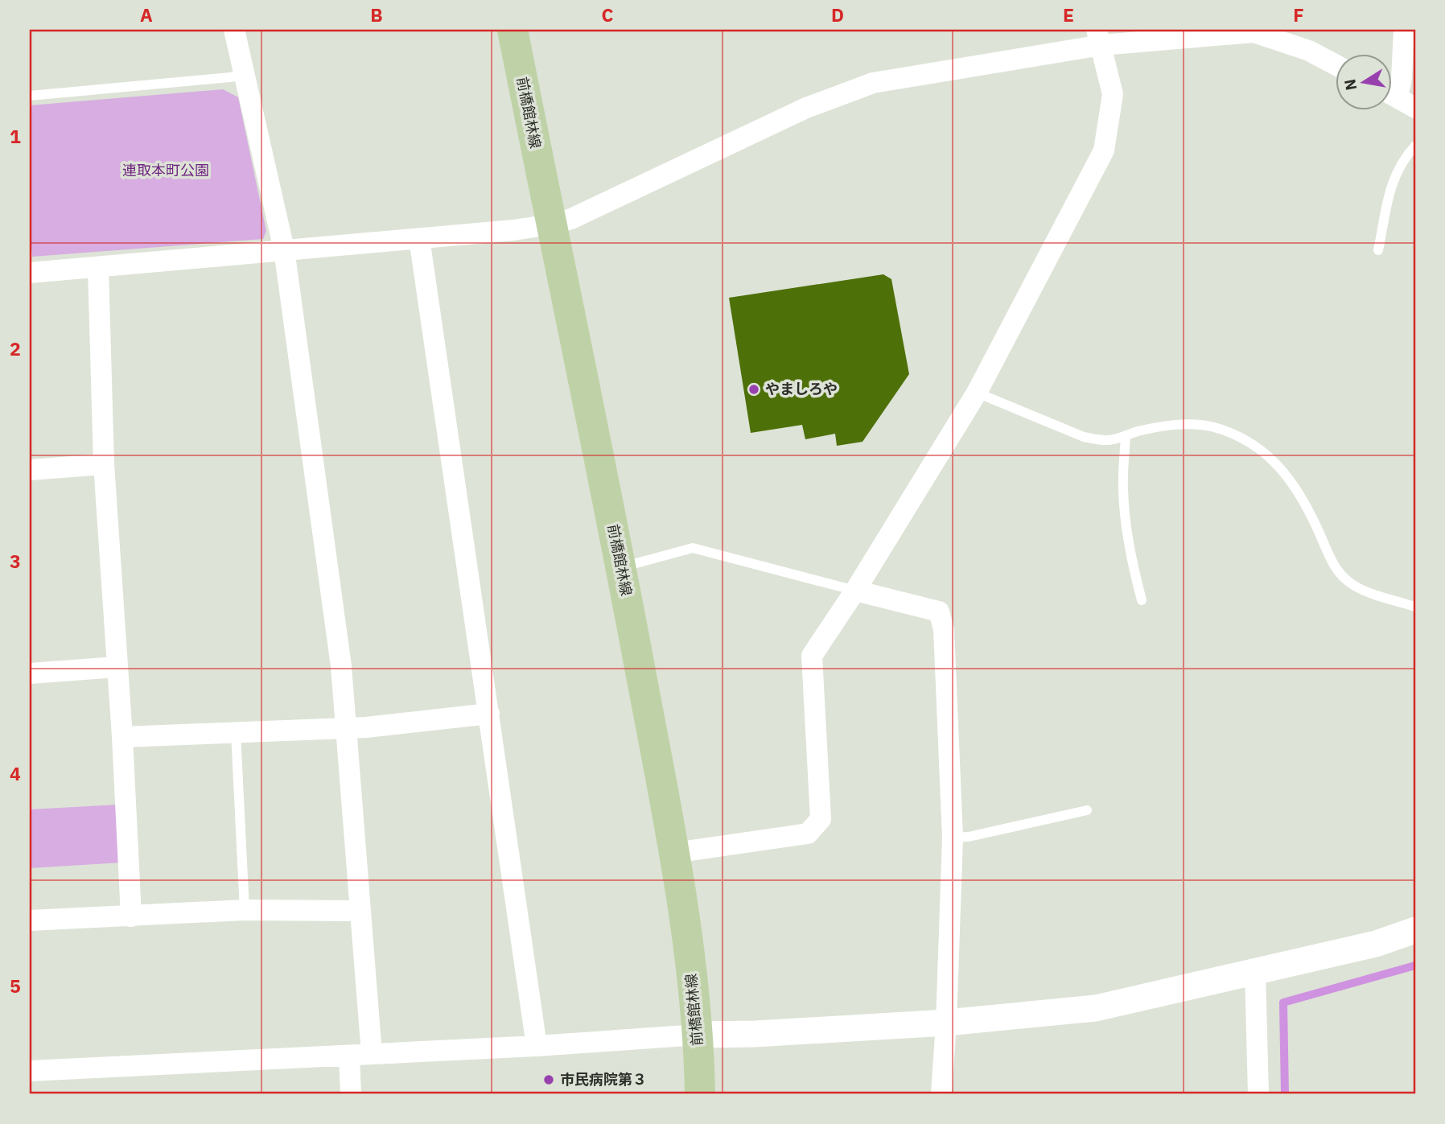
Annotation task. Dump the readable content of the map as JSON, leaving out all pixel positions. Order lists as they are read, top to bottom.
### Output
{
  "streets": {
    "main road": ["前橋館林線"]
  },
  "parks": ["連取本町公園"],
  "places": ["やましろや", "市民病院第３"],
  "north": "left",
  "grid": {
    "columns": [
      "A",
      "B",
      "C",
      "D",
      "E",
      "F"
    ],
    "rows": [
      "1",
      "2",
      "3",
      "4",
      "5"
    ]
  }
}
